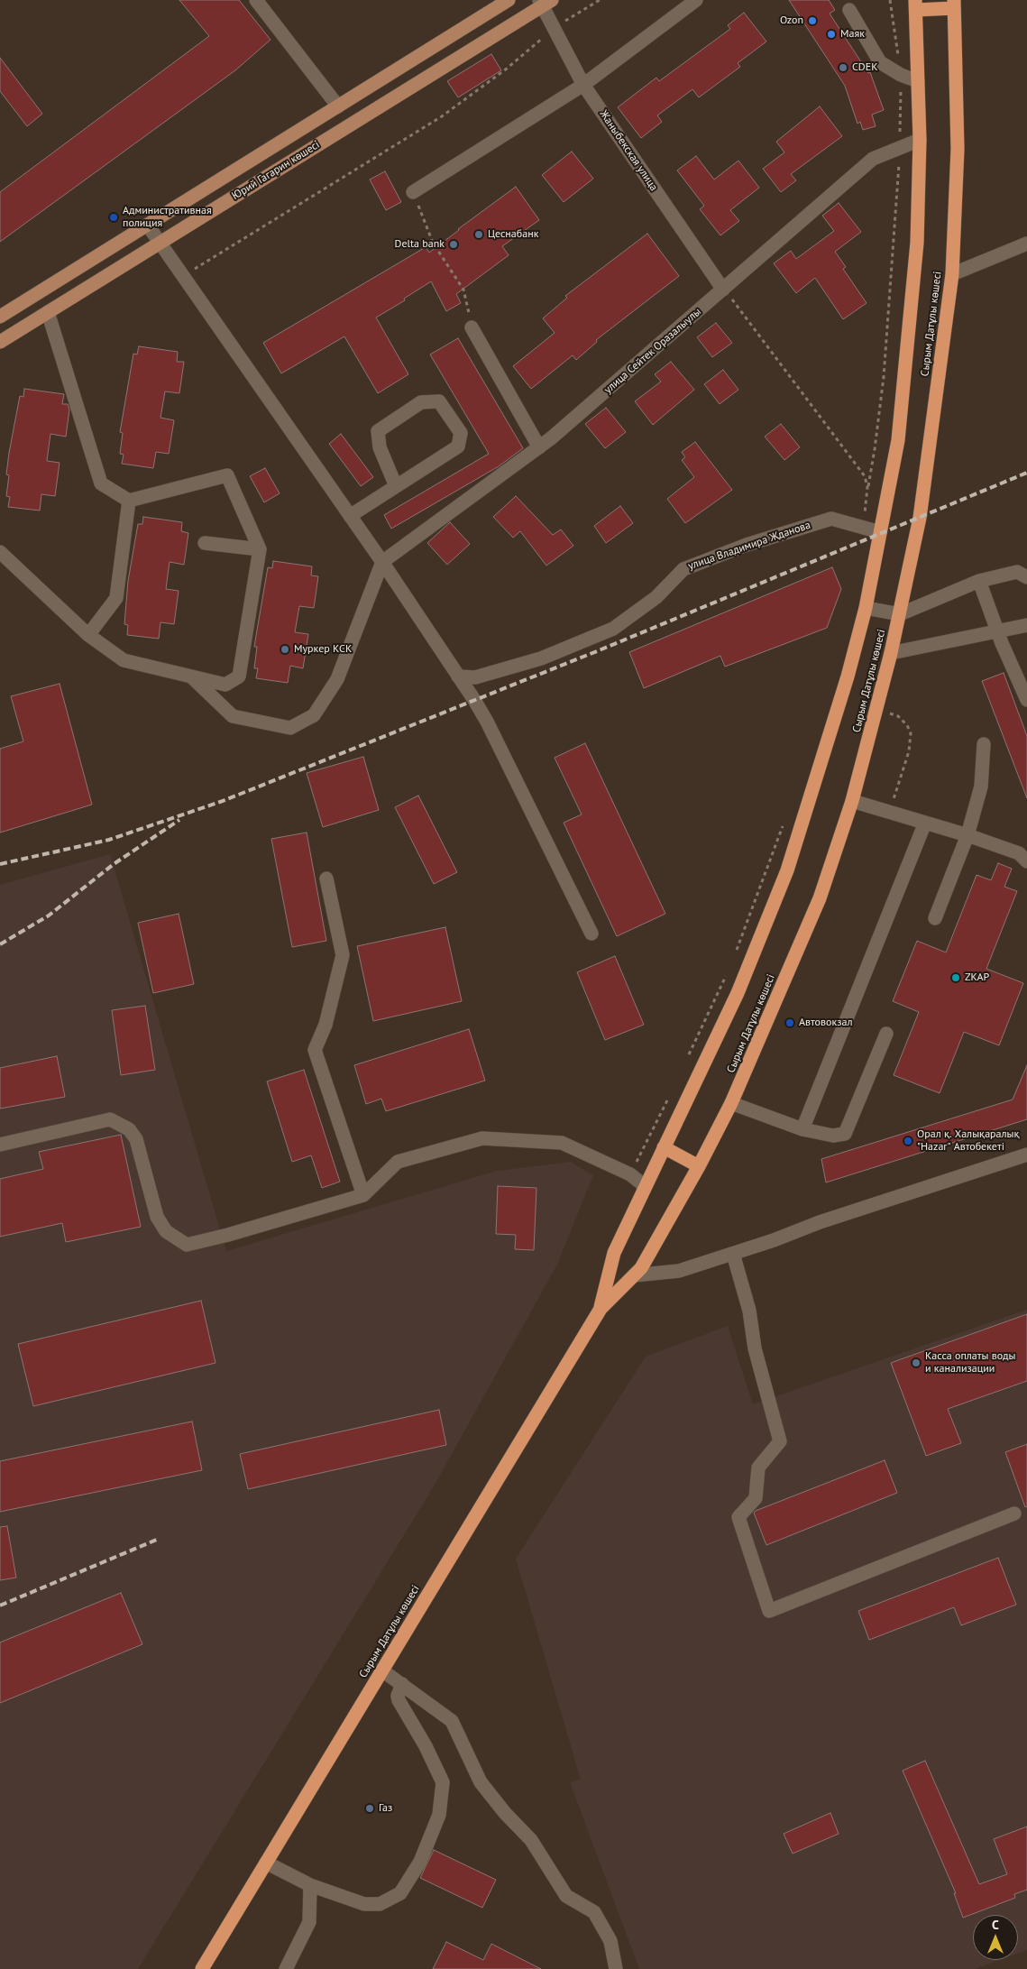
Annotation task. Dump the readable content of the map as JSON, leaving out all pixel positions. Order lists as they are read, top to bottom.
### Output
{
  "streets": {
    "highway": ["Сырым Датұлы көшесі"],
    "main road": ["Юрий Гагарин көшесі"],
    "street": ["Жаныбекская улица", "улица Сейтек Оразалыулы", "улица Владимира Жданова"]
  },
  "crossings": [
    ["Жаныбекская улица", "Юрий Гагарин көшесі"],
    ["Жаныбекская улица", "улица Сейтек Оразалыулы"],
    ["Сырым Датұлы көшесі", "улица Сейтек Оразалыулы"],
    ["Сырым Датұлы көшесі", "улица Владимира Жданова"]
  ],
  "places": [
    "Ozon",
    "Маяк",
    "CDEK",
    "Административная полиция",
    "Цеснабанк",
    "Delta bank",
    "Муркер КСК",
    "ZKAP",
    "Автовокзал",
    "Орал қ. Халықаралық \"Hazar\" Автобекеті",
    "Касса оплаты воды и канализации",
    "Газ"
  ],
  "north": "top"
}
